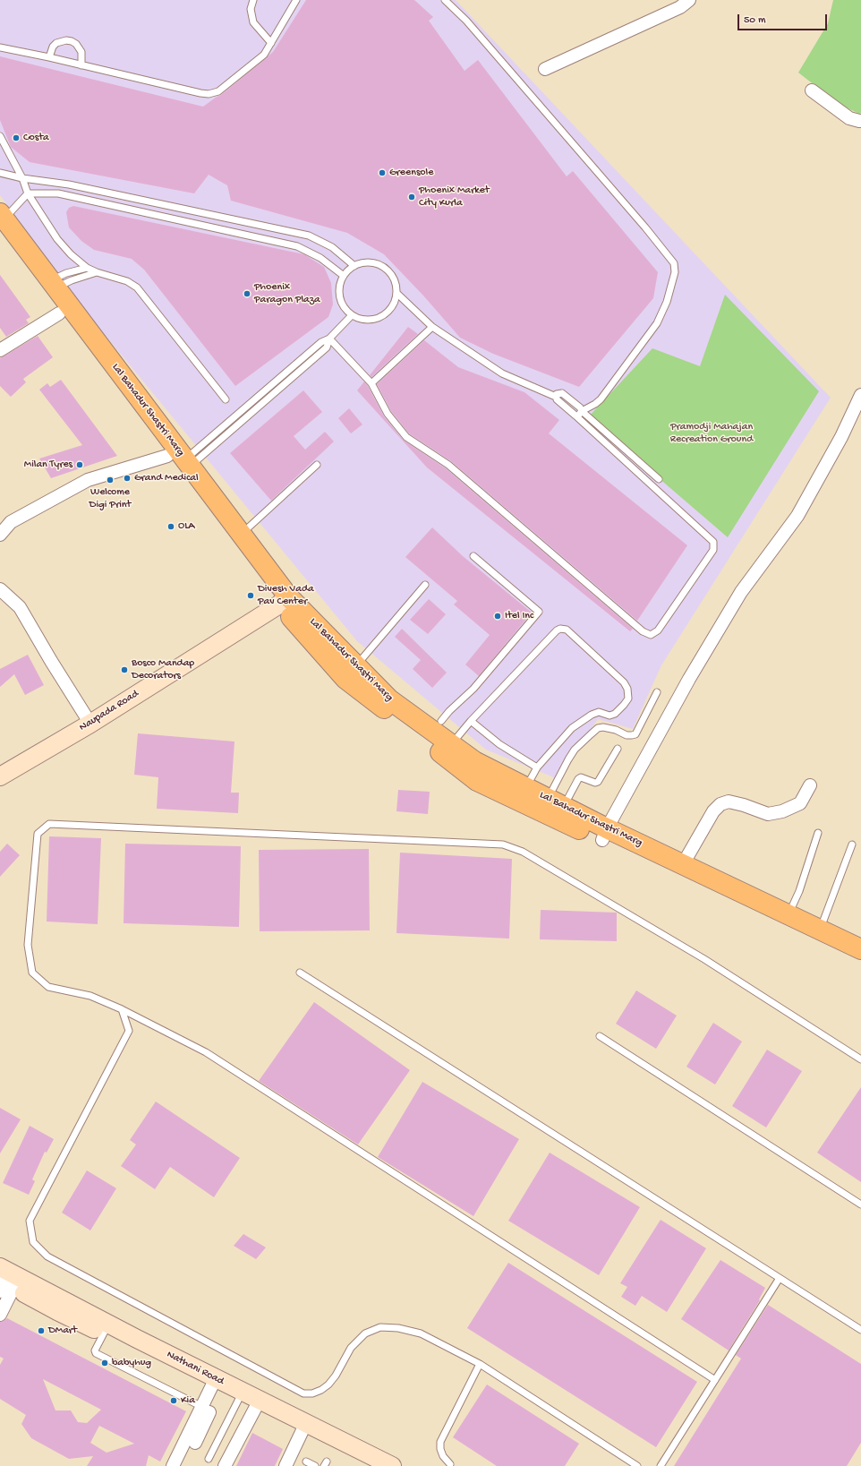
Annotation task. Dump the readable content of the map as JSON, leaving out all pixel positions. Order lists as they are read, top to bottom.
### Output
{
  "streets": {
    "main road": ["Lal Bahadur Shastri Marg"],
    "street": ["Naupada Road", "Nathani Road"]
  },
  "crossings": [
    ["Lal Bahadur Shastri Marg", "Naupada Road"]
  ],
  "parks": ["Pramodji Mahajan Recreation Ground"],
  "places": [
    "Costa",
    "Greensole",
    "Phoenix Market City Kurla",
    "Phoenix Paragon Plaza",
    "Milan Tyres",
    "Grand Medical",
    "Welcome Digi Print",
    "OLA",
    "Divesh Vada Pav Center",
    "Itel Inc",
    "Bosco Mandap Decorators",
    "DMart",
    "babyhug",
    "Kia"
  ],
  "scale_bar": "50 m"
}
